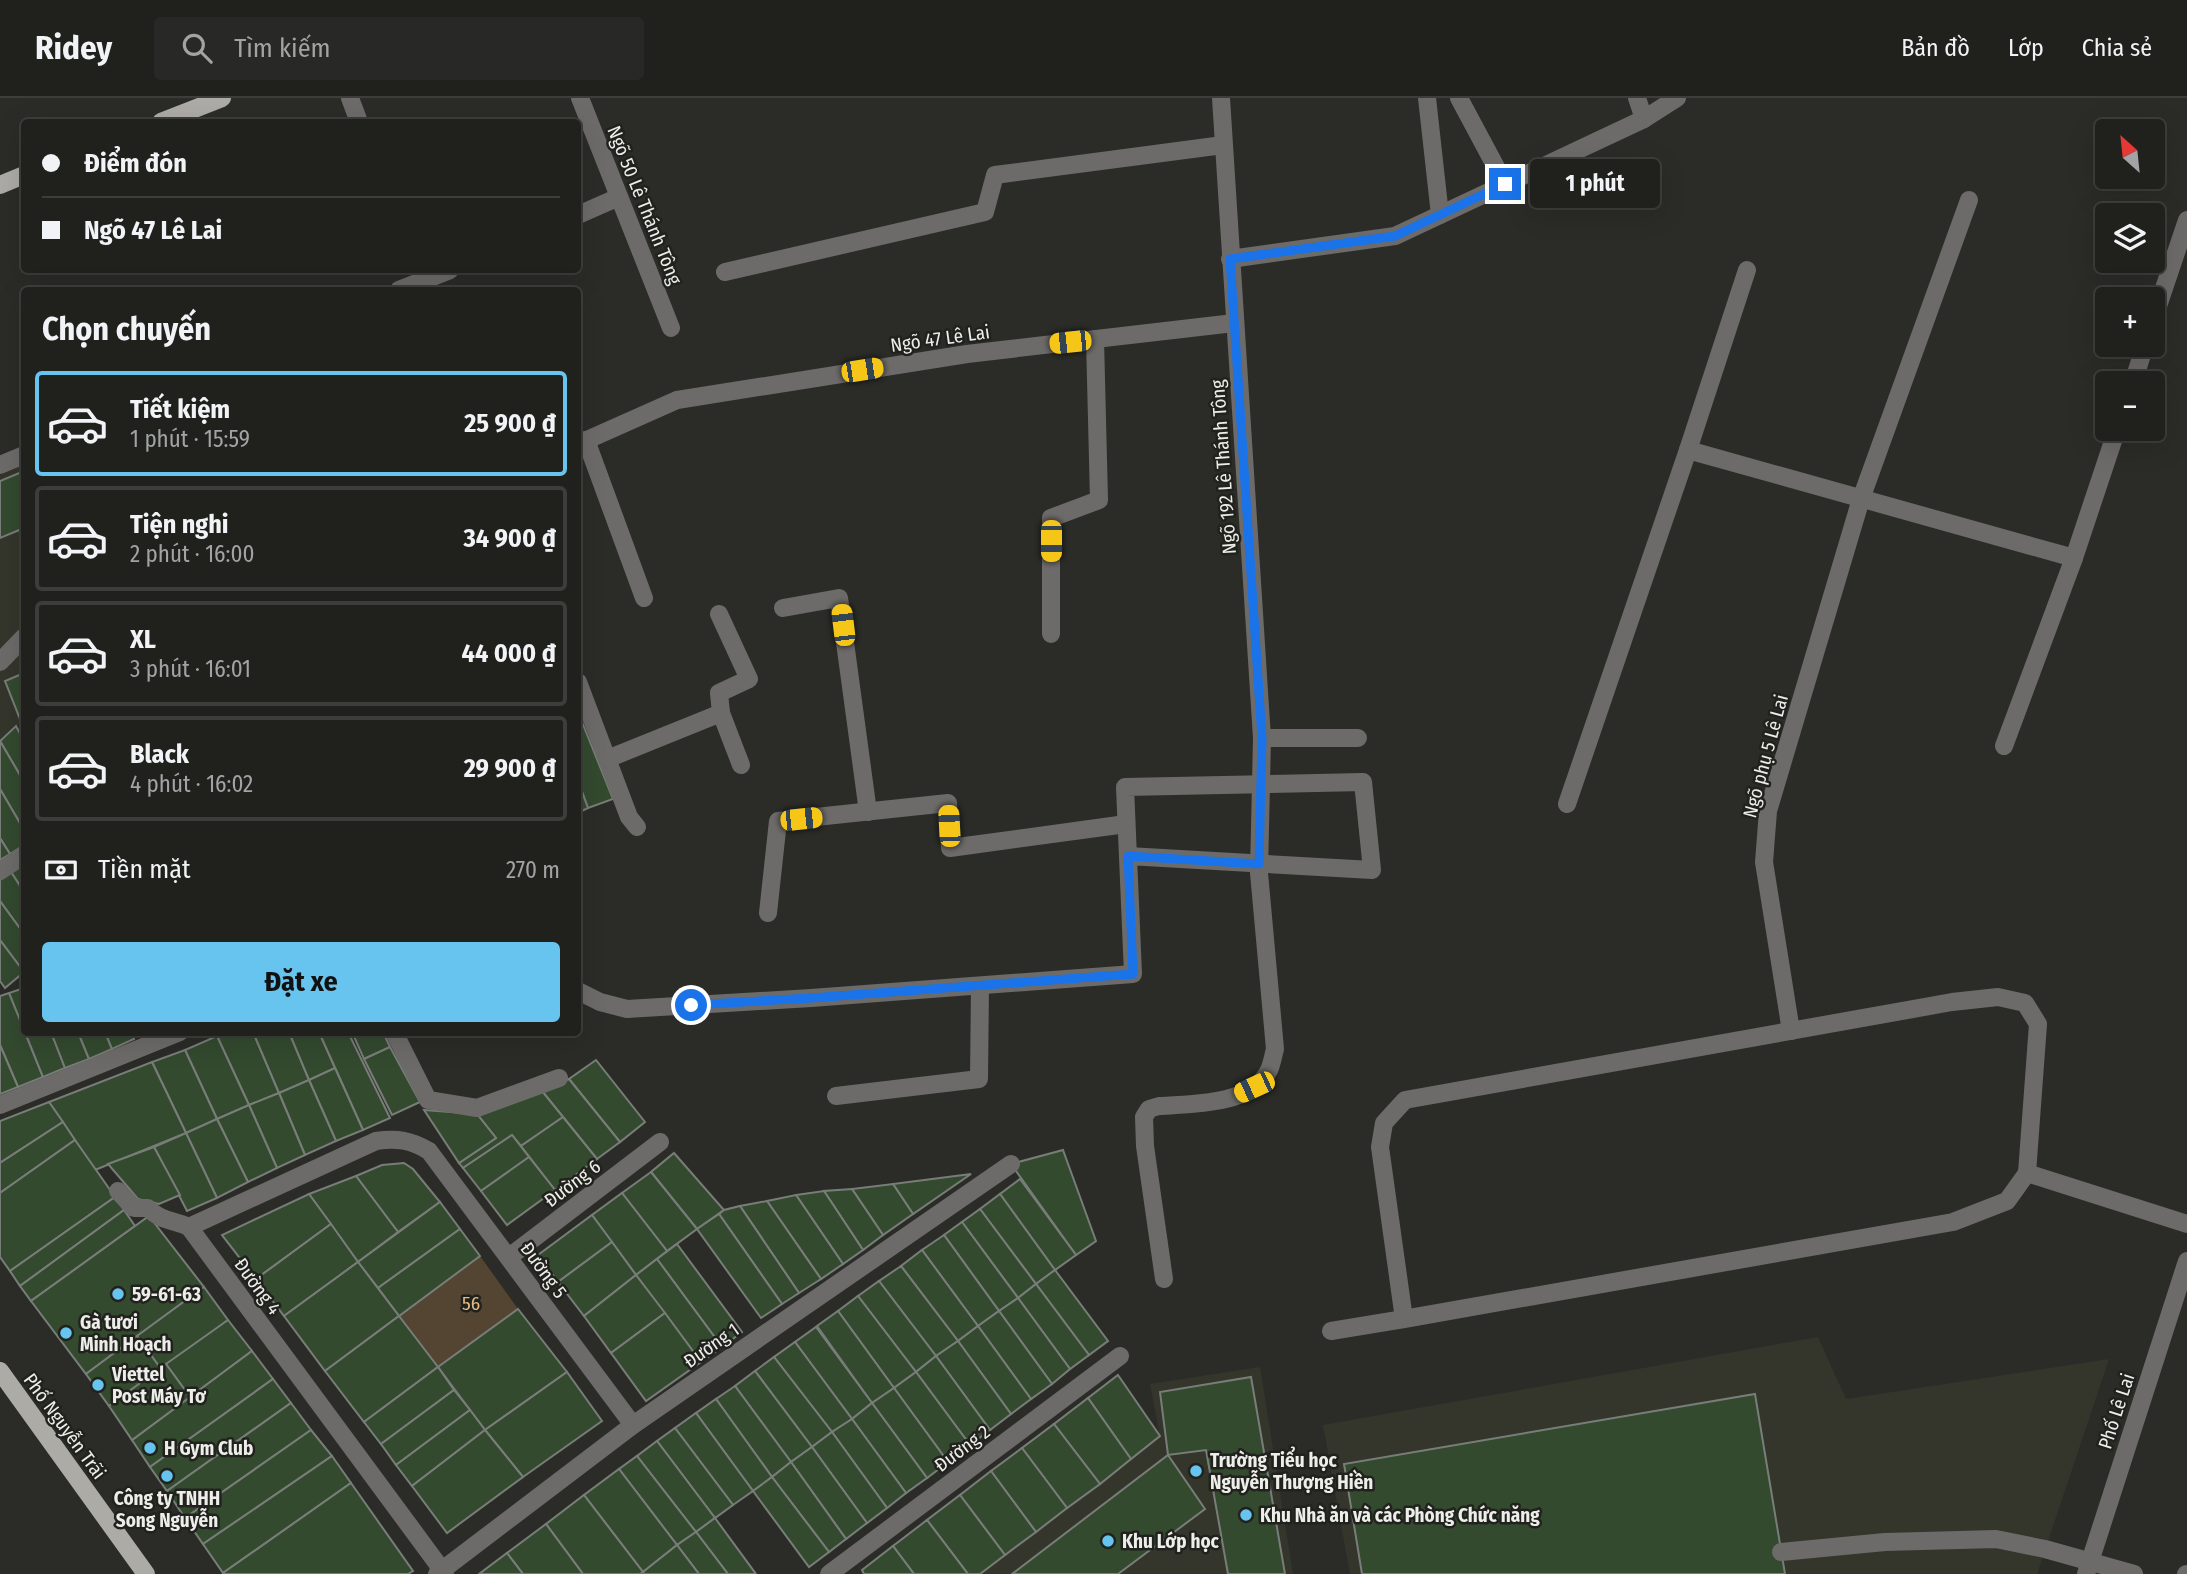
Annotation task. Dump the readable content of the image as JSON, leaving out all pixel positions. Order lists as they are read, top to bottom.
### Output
{
  "streets": {
    "main road": ["Phố Nguyễn Trãi"],
    "street": [
      "Ngõ 50 Lê Thánh Tông",
      "Ngõ 47 Lê Lai",
      "Ngõ 192 Lê Thánh Tông",
      "Ngõ phụ 5 Lê Lai",
      "Đường 6",
      "Đường 5",
      "Đường 4",
      "Đường 1",
      "Phố Lê Lai",
      "Đường 2"
    ]
  },
  "crossings": [
    ["Ngõ 47 Lê Lai", "Ngõ 192 Lê Thánh Tông"],
    ["Đường 6", "Đường 5"],
    ["Đường 5", "Đường 4"],
    ["Đường 5", "Đường 1"],
    ["Đường 4", "Đường 1"]
  ],
  "parks": ["56"],
  "places": [
    "59-61-63",
    "Gà tươi Minh Hoạch",
    "Viettel Post Máy Tơ",
    "H Gym Club",
    "Trường Tiểu học Nguyễn Thượng Hiền",
    "Công ty TNHH Song Nguyễn",
    "Khu Nhà ăn và các Phòng Chức năng",
    "Khu Lớp học"
  ],
  "north": "top left",
  "page": {
    "header": "Ridey",
    "search": "Tìm kiếm",
    "nav": ["Bản đồ", "Lớp", "Chia sẻ"],
    "map_buttons": ["+", "−"],
    "banner": ["Điểm đón", "Ngõ 47 Lê Lai"],
    "bubble": "1 phút",
    "heading": "Chọn chuyến",
    "list": [
      {
        "name": "Tiết kiệm",
        "note": "1 phút · 15:59",
        "value": "25 900 ₫"
      },
      {
        "name": "Tiện nghi",
        "note": "2 phút · 16:00",
        "value": "34 900 ₫"
      },
      {
        "name": "XL",
        "note": "3 phút · 16:01",
        "value": "44 000 ₫"
      },
      {
        "name": "Black",
        "note": "4 phút · 16:02",
        "value": "29 900 ₫"
      }
    ],
    "pay": ["Tiền mặt", "270 m"],
    "buttons": "Đặt xe"
  }
}
